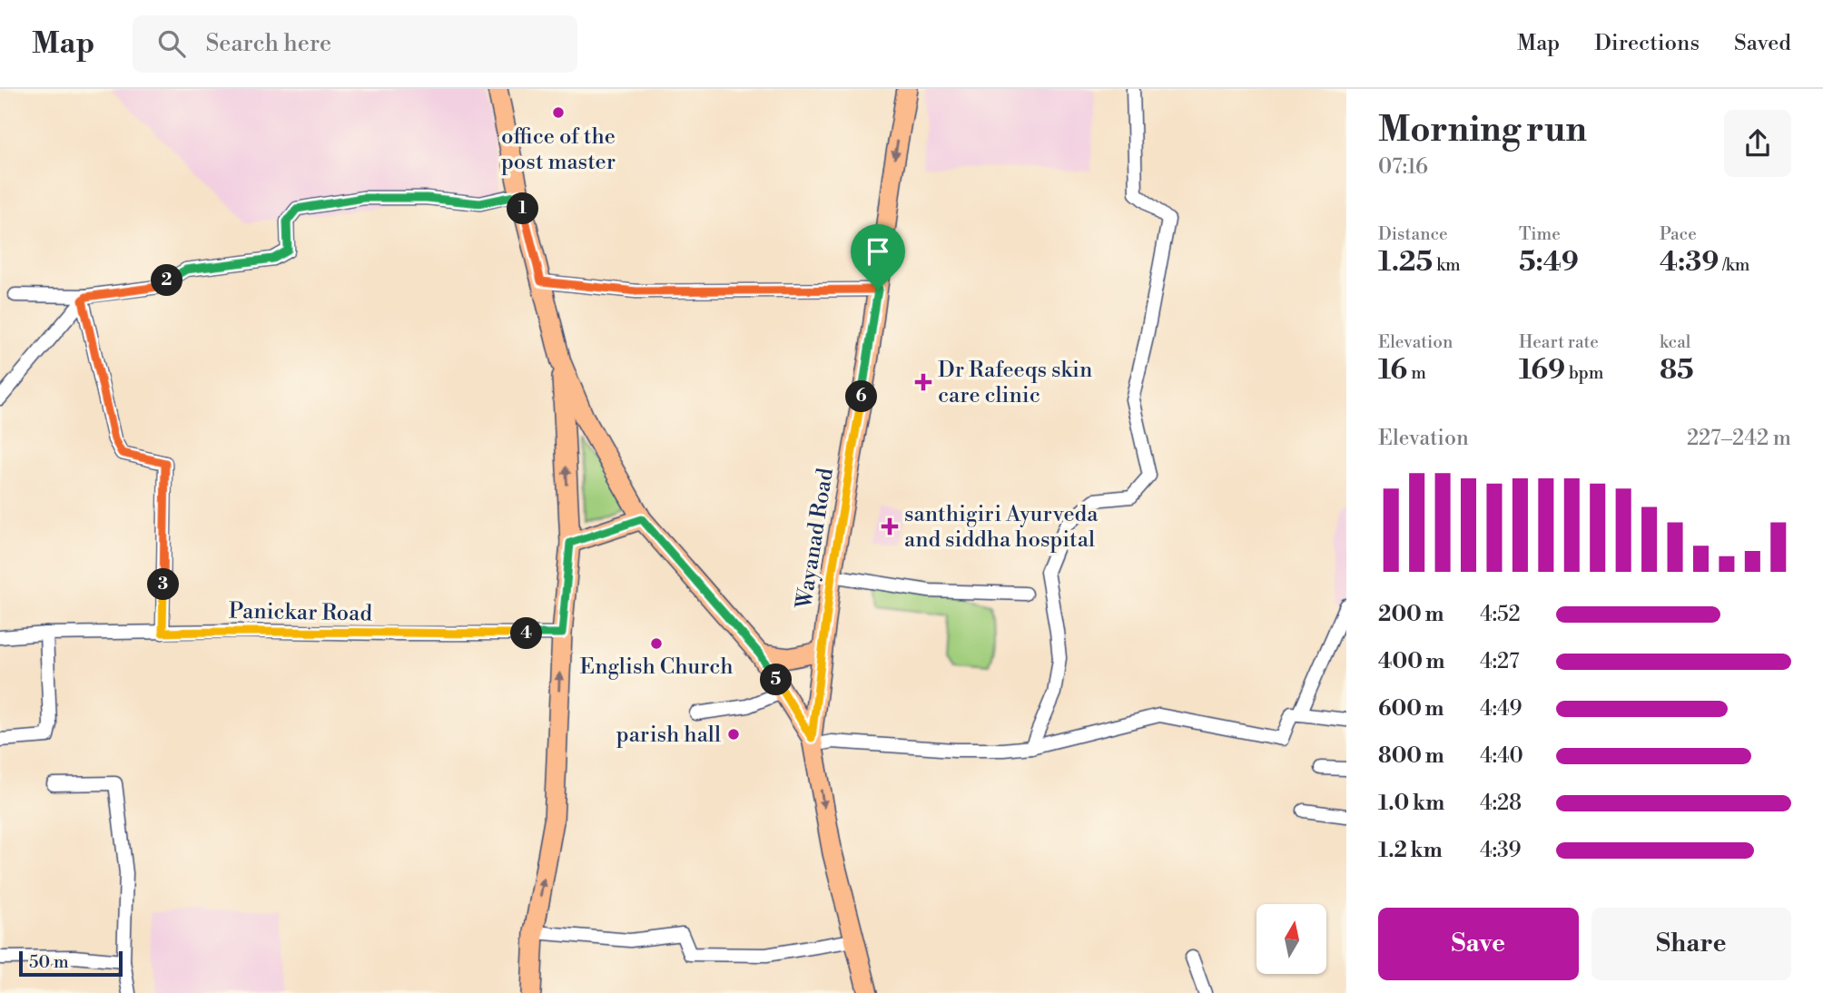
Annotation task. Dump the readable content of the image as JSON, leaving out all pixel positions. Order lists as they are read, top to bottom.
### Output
{
  "streets": {
    "main road": ["Wayanad Road"],
    "street": ["Panickar Road"]
  },
  "one_way": ["Wayanad Road"],
  "places": {
    "other": ["office of the post master", "English Church", "parish hall"],
    "health": ["Dr Rafeeqs skin care clinic", "santhigiri Ayurveda and siddha hospital"]
  },
  "scale_bar": "50 m",
  "north": "top",
  "page": {
    "header": "Map",
    "search": "Search here",
    "nav": ["Map", "Directions", "Saved"],
    "heading": ["Morning run", "07:16"],
    "pins": [
      "1",
      "2",
      "6",
      "3",
      "4",
      "5"
    ],
    "stats": [
      ["Distance", "1.25 km"],
      ["Time", "5:49"],
      ["Pace", "4:39 /km"],
      ["Elevation", "16 m"],
      ["Heart rate", "169 bpm"],
      ["kcal", "85"]
    ],
    "chart": ["Elevation", "227–242 m"],
    "list": [
      {
        "name": "200 m",
        "note": "4:52"
      },
      {
        "name": "400 m",
        "note": "4:27"
      },
      {
        "name": "600 m",
        "note": "4:49"
      },
      {
        "name": "800 m",
        "note": "4:40"
      },
      {
        "name": "1.0 km",
        "note": "4:28"
      },
      {
        "name": "1.2 km",
        "note": "4:39"
      }
    ],
    "buttons": ["Save", "Share"],
    "scale": "50 m"
  }
}
